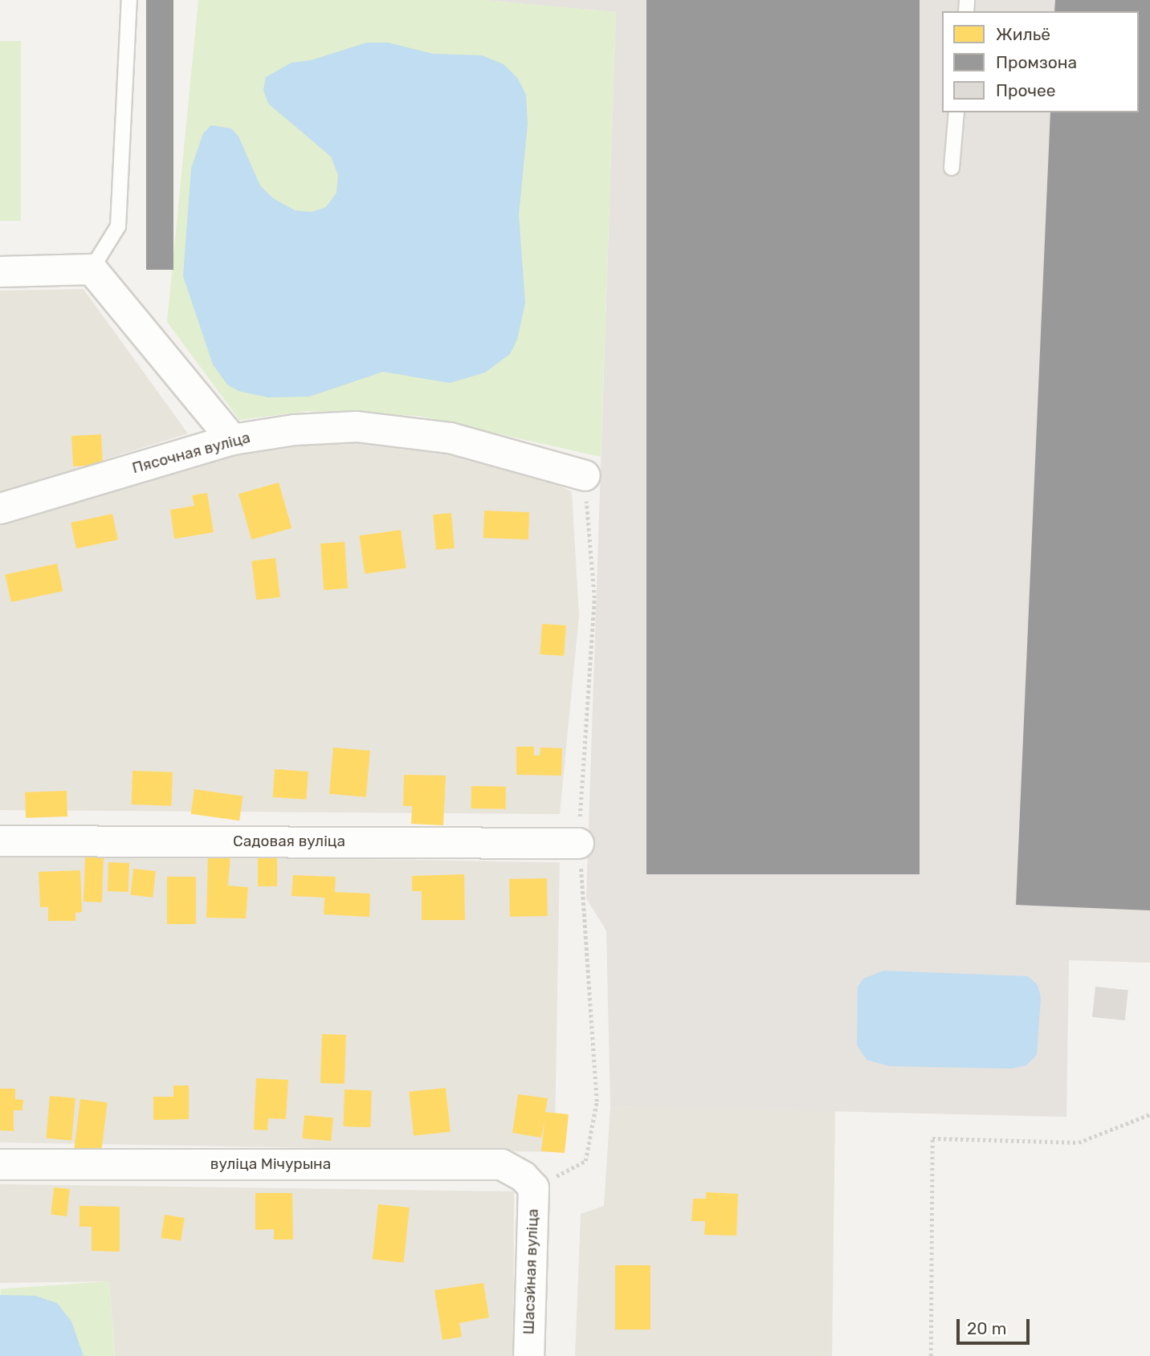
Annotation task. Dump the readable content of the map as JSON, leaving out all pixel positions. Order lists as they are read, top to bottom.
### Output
{
  "streets": {
    "street": [
      "Пясочная вуліца",
      "Садовая вуліца",
      "вуліца Мічурына",
      "Шасэйная вуліца"
    ]
  },
  "crossings": [
    ["вуліца Мічурына", "Шасэйная вуліца"]
  ],
  "legend": ["Жильё", "Промзона", "Прочее"],
  "scale_bar": "20 m"
}
